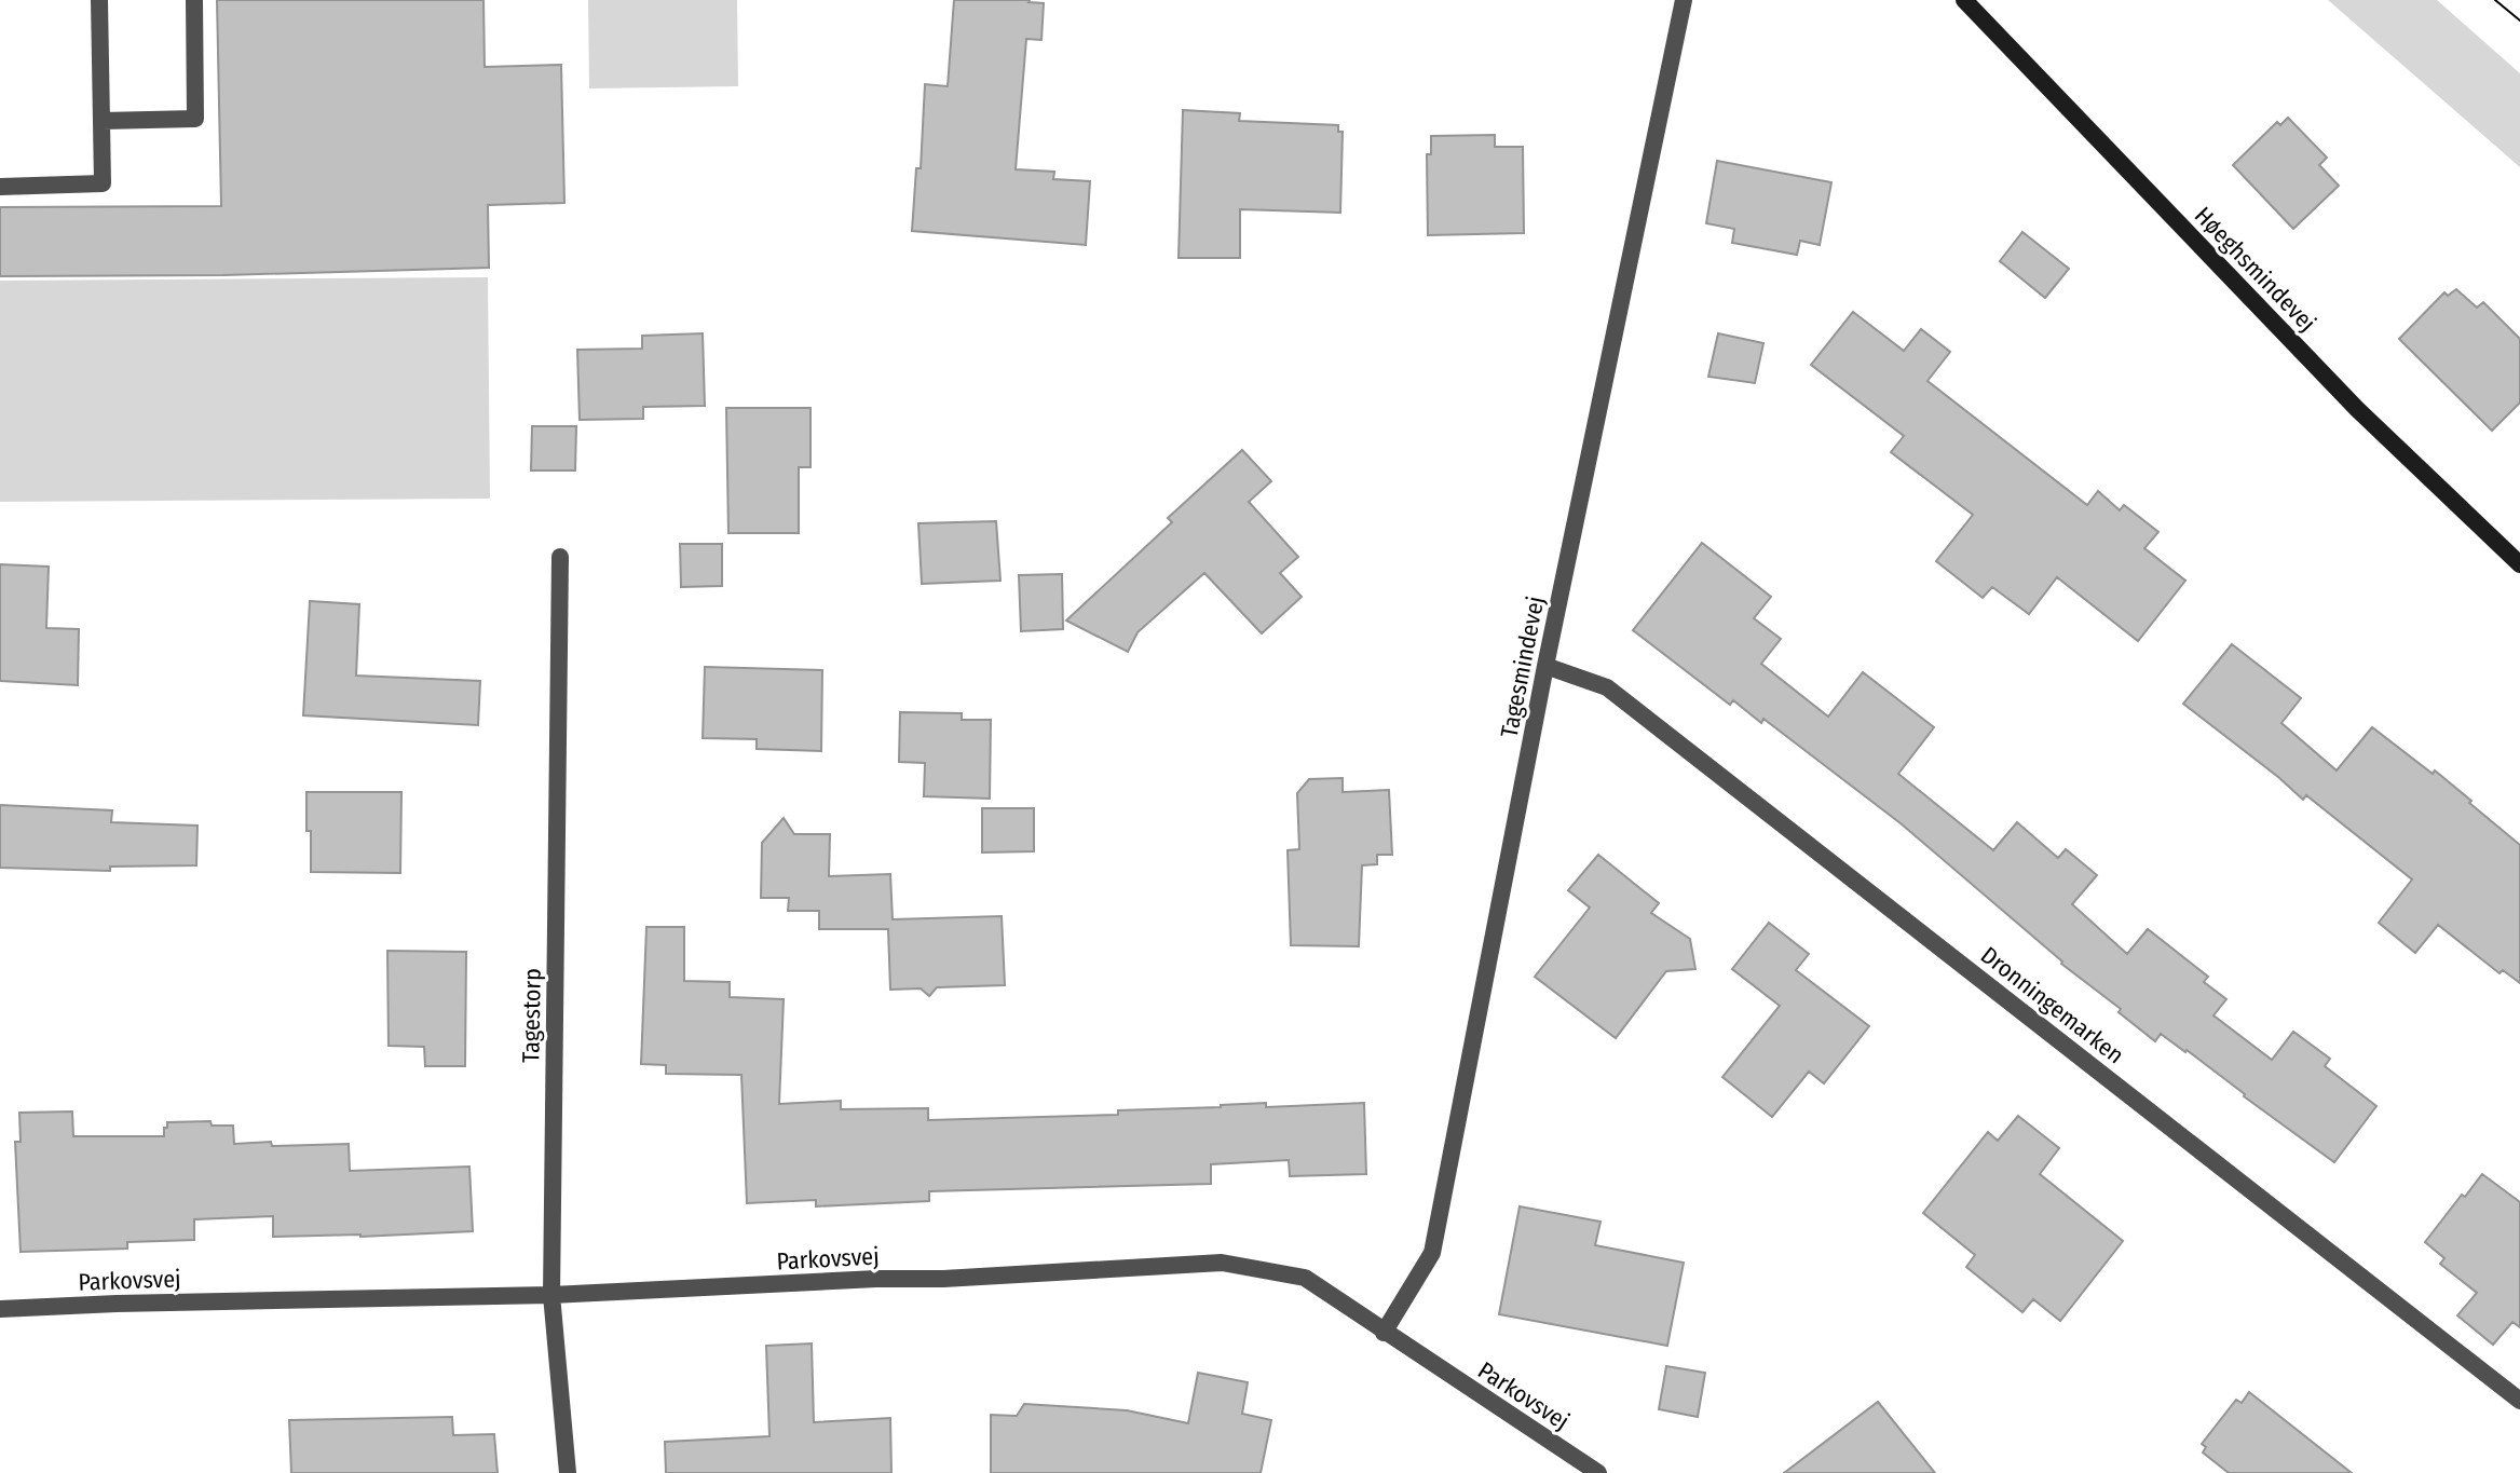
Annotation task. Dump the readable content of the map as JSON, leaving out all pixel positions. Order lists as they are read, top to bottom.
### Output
{
  "streets": {
    "street": [
      "Høeghsmindevej",
      "Tagesmindevej",
      "Dronningemarken",
      "Tagestorp",
      "Parkovsvej"
    ]
  },
  "crossings": [
    ["Tagesmindevej", "Dronningemarken"],
    ["Tagesmindevej", "Parkovsvej"],
    ["Tagestorp", "Parkovsvej"]
  ]
}
